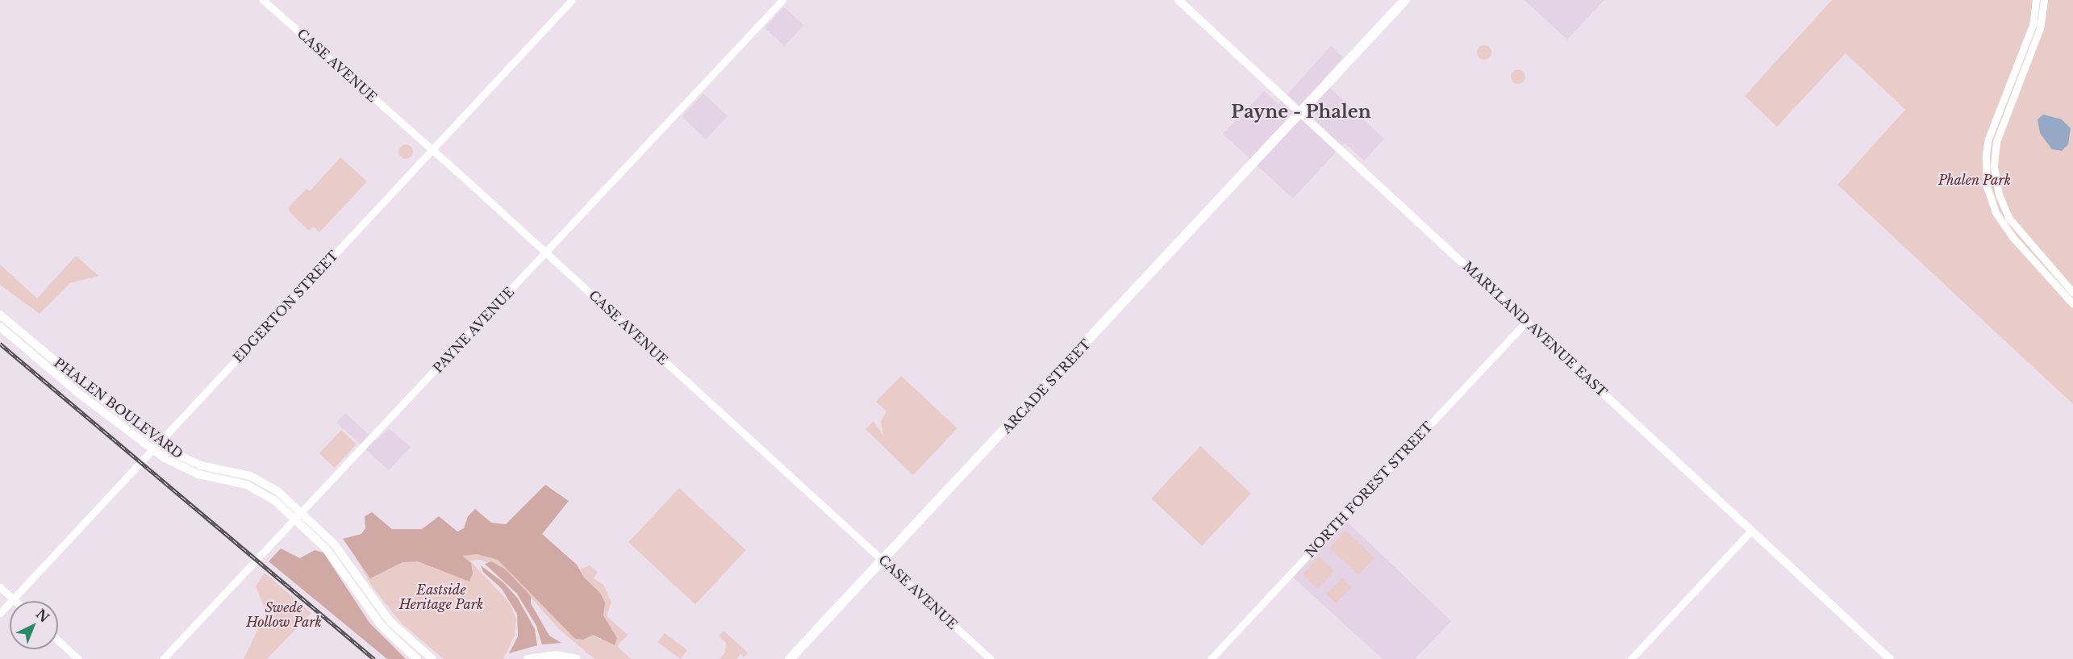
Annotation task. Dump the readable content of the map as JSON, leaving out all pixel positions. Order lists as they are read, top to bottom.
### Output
{
  "streets": {
    "main road": ["MARYLAND AVENUE EAST", "ARCADE STREET", "PHALEN BOULEVARD"],
    "street": [
      "CASE AVENUE",
      "EDGERTON STREET",
      "PAYNE AVENUE",
      "NORTH FOREST STREET"
    ]
  },
  "crossings": [
    ["CASE AVENUE", "EDGERTON STREET"],
    ["CASE AVENUE", "PAYNE AVENUE"],
    ["CASE AVENUE", "ARCADE STREET"],
    ["MARYLAND AVENUE EAST", "ARCADE STREET"],
    ["MARYLAND AVENUE EAST", "NORTH FOREST STREET"],
    ["PAYNE AVENUE", "PHALEN BOULEVARD"]
  ],
  "districts": ["Payne - Phalen"],
  "parks": ["Phalen Park", "Eastside Heritage Park", "Swede Hollow Park"],
  "north": "top right"
}
